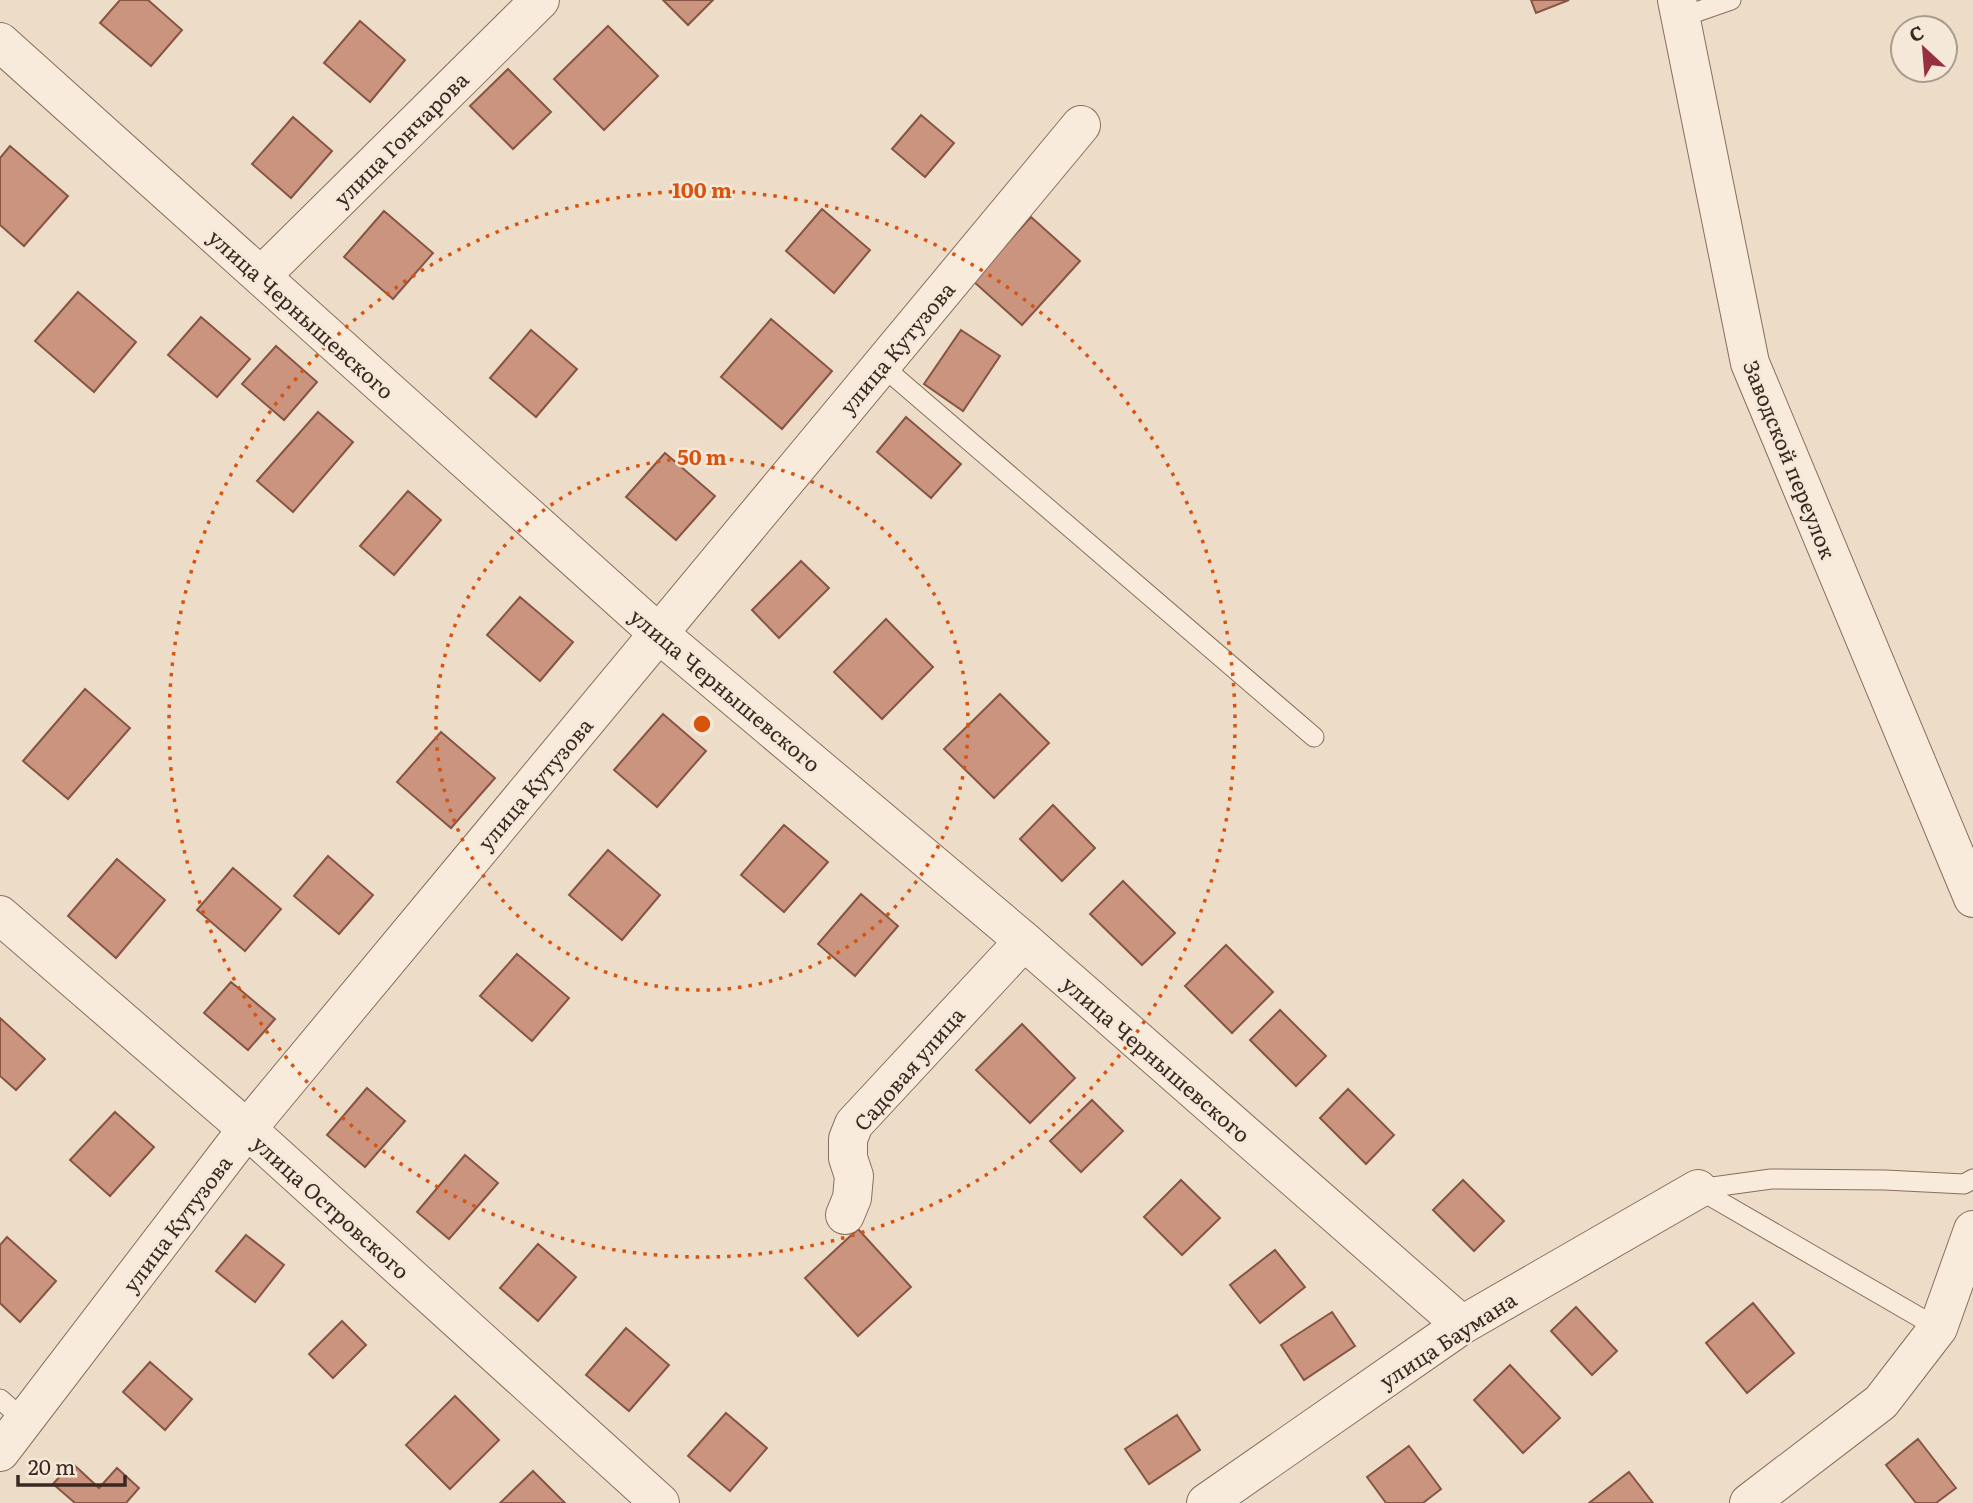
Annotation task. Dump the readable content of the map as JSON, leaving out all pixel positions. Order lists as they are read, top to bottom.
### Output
{
  "streets": {
    "street": [
      "улица Гончарова",
      "улица Чернышевского",
      "улица Кутузова",
      "Заводской переулок",
      "Садовая улица",
      "улица Островского",
      "улица Баумана"
    ]
  },
  "crossings": [
    ["улица Гончарова", "улица Чернышевского"],
    ["улица Чернышевского", "улица Кутузова"],
    ["улица Чернышевского", "Садовая улица"],
    ["улица Чернышевского", "улица Баумана"],
    ["улица Кутузова", "улица Островского"]
  ],
  "scale_bar": "20 m",
  "north": "top left",
  "rings": ["100 m", "50 m"]
}
